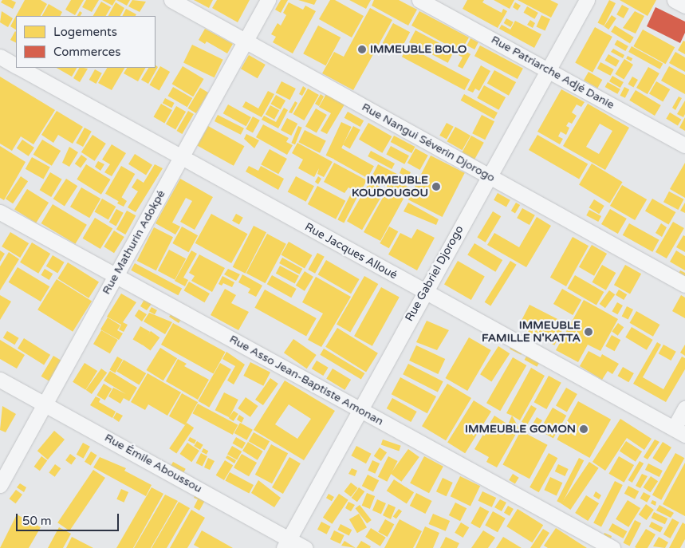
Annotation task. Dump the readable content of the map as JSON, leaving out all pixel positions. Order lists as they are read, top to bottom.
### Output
{
  "streets": {
    "street": [
      "Rue Patriarche Adjé Danie",
      "Rue Nangui Séverin Djorogo",
      "Rue Mathurin Adokpé",
      "Rue Jacques Alloué",
      "Rue Gabriel Djorogo",
      "Rue Asso Jean-Baptiste Amonan",
      "Rue Émile Aboussou"
    ]
  },
  "crossings": [
    ["Rue Patriarche Adjé Danie", "Rue Gabriel Djorogo"],
    ["Rue Nangui Séverin Djorogo", "Rue Mathurin Adokpé"],
    ["Rue Nangui Séverin Djorogo", "Rue Gabriel Djorogo"],
    ["Rue Mathurin Adokpé", "Rue Jacques Alloué"],
    ["Rue Mathurin Adokpé", "Rue Asso Jean-Baptiste Amonan"],
    ["Rue Mathurin Adokpé", "Rue Émile Aboussou"],
    ["Rue Jacques Alloué", "Rue Gabriel Djorogo"],
    ["Rue Gabriel Djorogo", "Rue Asso Jean-Baptiste Amonan"],
    ["Rue Gabriel Djorogo", "Rue Émile Aboussou"]
  ],
  "places": [
    "IMMEUBLE BOLO",
    "IMMEUBLE KOUDOUGOU",
    "IMMEUBLE FAMILLE N'KATTA",
    "IMMEUBLE GOMON"
  ],
  "legend": ["Logements", "Commerces"],
  "scale_bar": "50 m"
}
